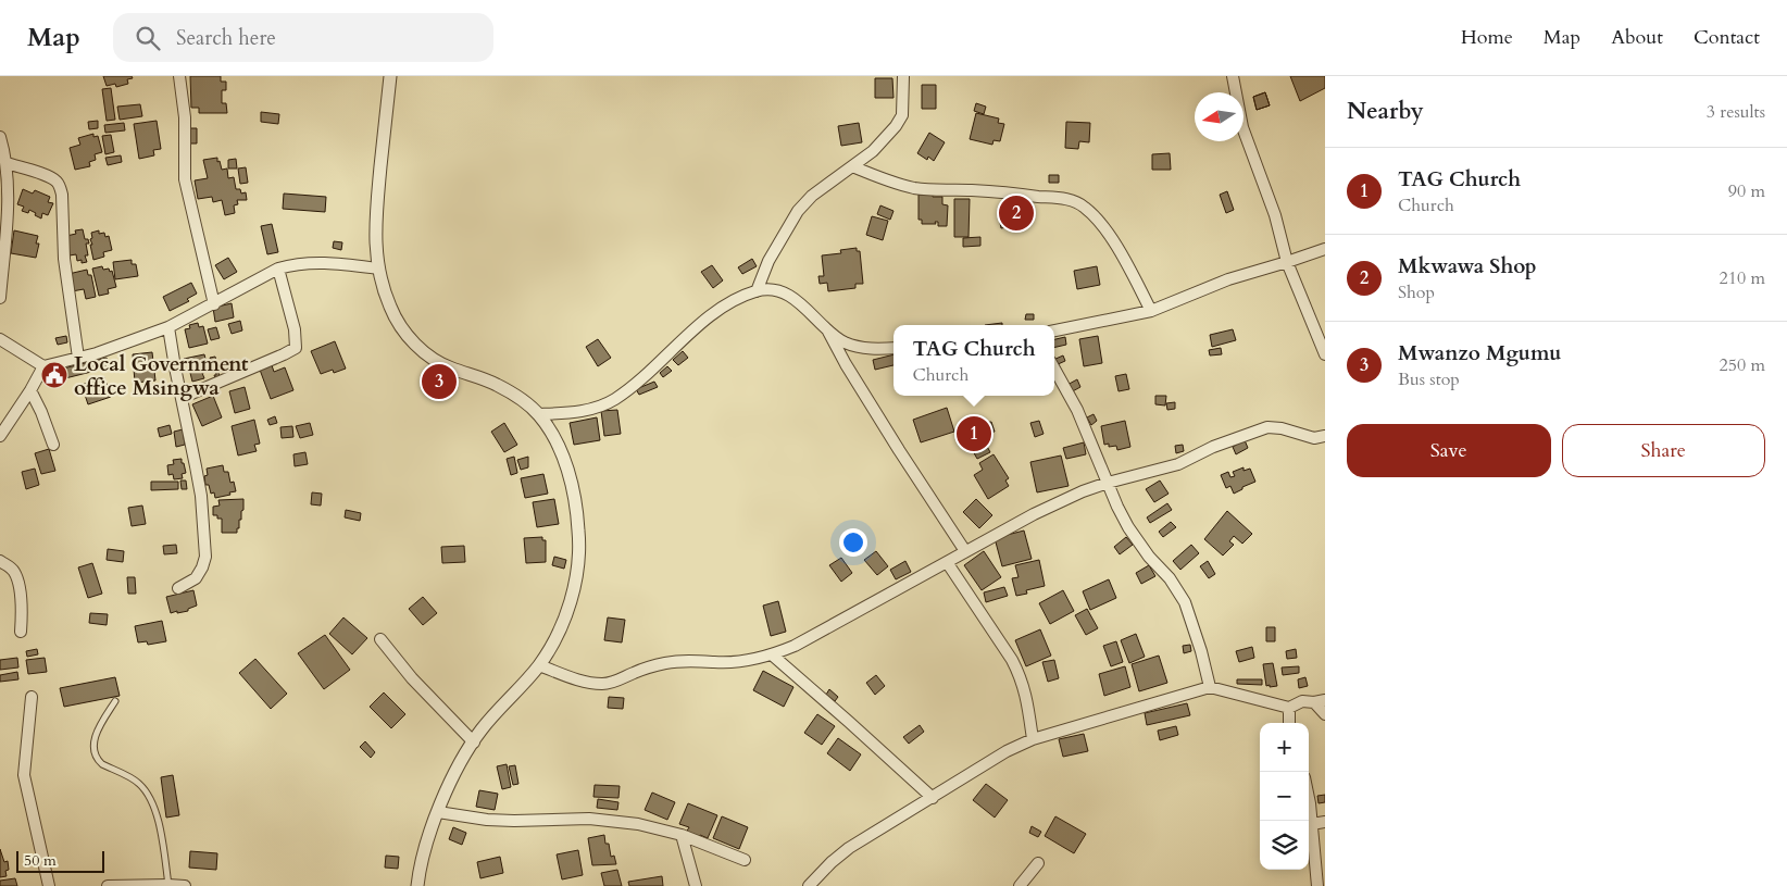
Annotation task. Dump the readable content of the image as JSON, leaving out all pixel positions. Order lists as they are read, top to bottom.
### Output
{
  "places": {
    "public building": ["Local Government office Msingwa"]
  },
  "scale_bar": "50 m",
  "north": "left",
  "page": {
    "header": "Map",
    "search": "Search here",
    "nav": [
      "Home",
      "Map",
      "About",
      "Contact"
    ],
    "heading": ["Nearby", "3 results"],
    "list": [
      {
        "mark": "1",
        "name": "TAG Church",
        "note": "Church",
        "value": "90 m"
      },
      {
        "mark": "2",
        "name": "Mkwawa Shop",
        "note": "Shop",
        "value": "210 m"
      },
      {
        "mark": "3",
        "name": "Mwanzo Mgumu",
        "note": "Bus stop",
        "value": "250 m"
      }
    ],
    "pins": ["2", "3", "1"],
    "popup": ["TAG Church", "Church"],
    "buttons": ["Save", "Share"],
    "map_buttons": ["+", "−"],
    "scale": "50 m"
  }
}
